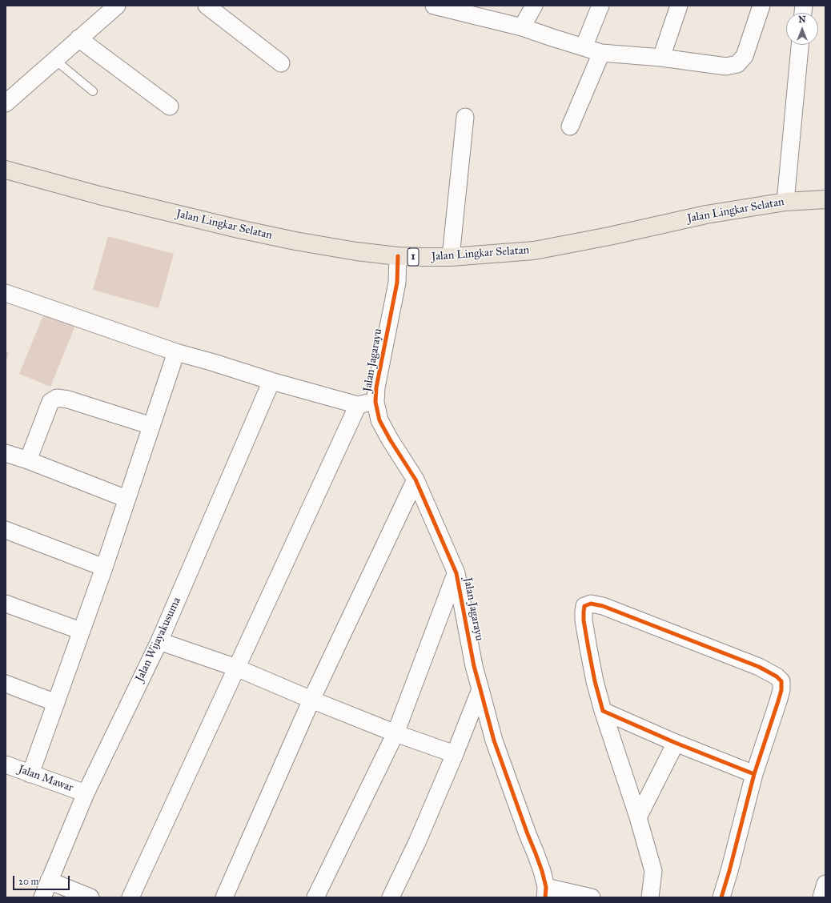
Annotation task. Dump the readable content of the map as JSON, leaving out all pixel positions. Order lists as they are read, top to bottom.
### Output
{
  "streets": {
    "highway": ["Jalan Lingkar Selatan", "1"],
    "street": ["Jalan Jagarayu", "Jalan Wijayakusuma", "Jalan Mawar"]
  },
  "crossings": [
    ["Jalan Lingkar Selatan", "Jalan Jagarayu"],
    ["Jalan Wijayakusuma", "Jalan Mawar"]
  ],
  "scale_bar": "20 m",
  "north": "top"
}
